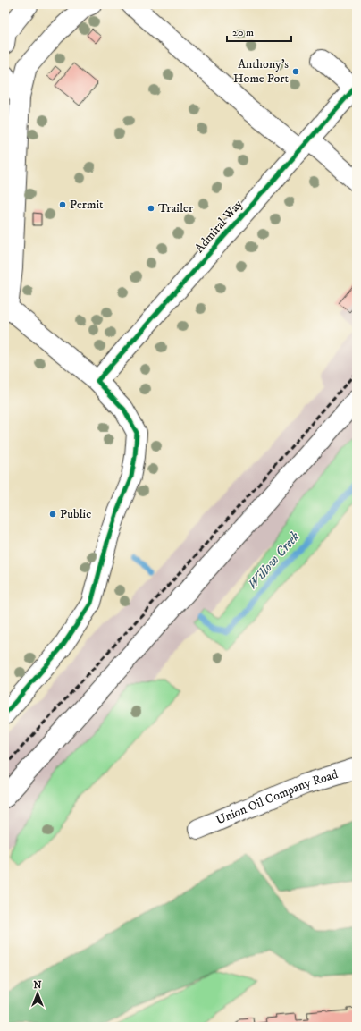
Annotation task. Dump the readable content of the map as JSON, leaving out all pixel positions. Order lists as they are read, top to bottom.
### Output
{
  "streets": {
    "street": ["Admiral Way", "Union Oil Company Road"]
  },
  "water": ["Willow Creek"],
  "places": [
    "Anthony's Home Port",
    "Permit",
    "Trailer",
    "Public"
  ],
  "scale_bar": "20 m",
  "north": "top"
}
